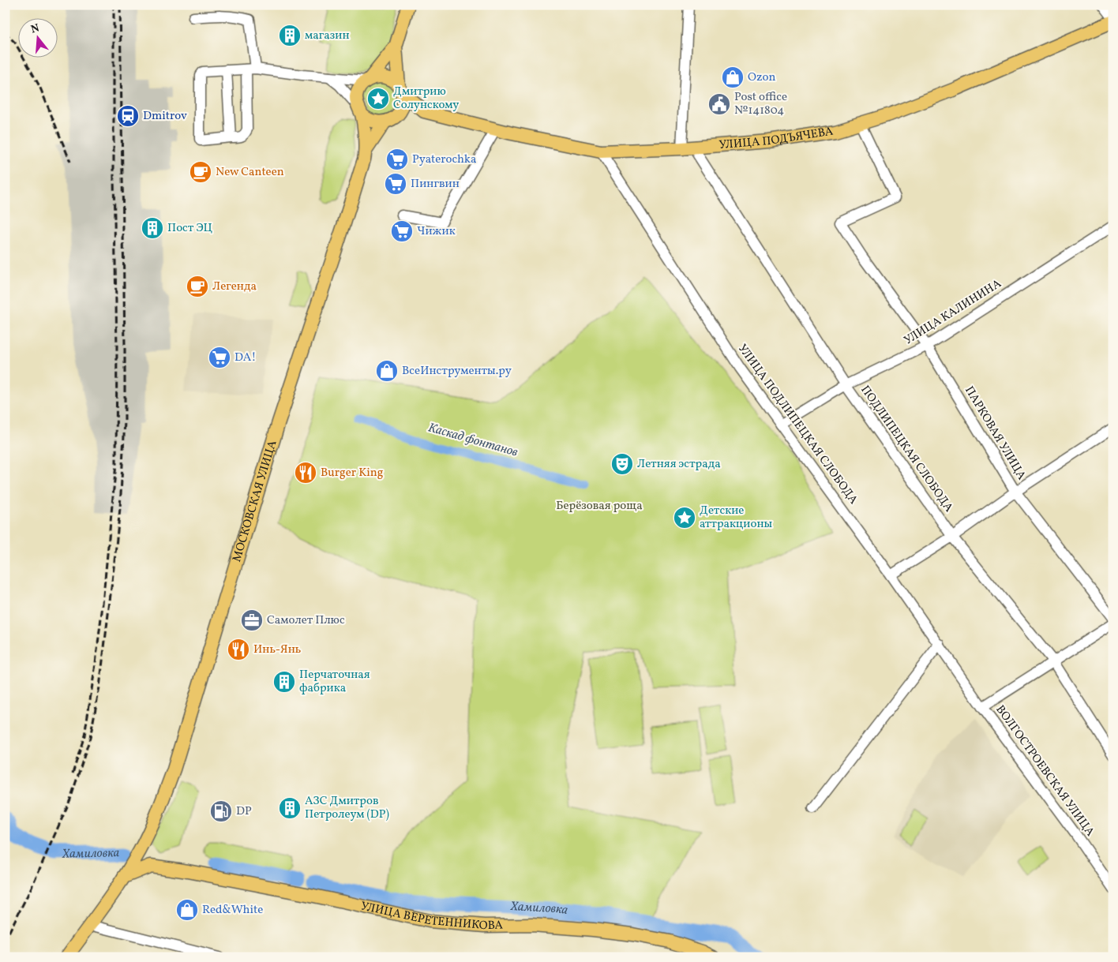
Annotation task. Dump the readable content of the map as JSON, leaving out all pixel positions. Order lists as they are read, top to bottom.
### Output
{
  "streets": {
    "main road": ["УЛИЦА ПОДЪЯЧЕВА", "МОСКОВСКАЯ УЛИЦА", "УЛИЦА ВЕРЕТЕННИКОВА"],
    "street": [
      "УЛИЦА КАЛИНИНА",
      "УЛИЦА ПОДЛИПЕЦКАЯ СЛОБОДА",
      "ПАРКОВАЯ УЛИЦА",
      "ПОДЛИПЕЦКАЯ СЛОБОДА",
      "ВОЛГОСТРОЕВСКАЯ УЛИЦА"
    ]
  },
  "crossings": [
    ["УЛИЦА ПОДЪЯЧЕВА", "УЛИЦА ПОДЛИПЕЦКАЯ СЛОБОДА"],
    ["УЛИЦА ПОДЪЯЧЕВА", "ПАРКОВАЯ УЛИЦА"],
    ["УЛИЦА ПОДЪЯЧЕВА", "ПОДЛИПЕЦКАЯ СЛОБОДА"],
    ["УЛИЦА ПОДЪЯЧЕВА", "МОСКОВСКАЯ УЛИЦА"],
    ["УЛИЦА КАЛИНИНА", "УЛИЦА ПОДЛИПЕЦКАЯ СЛОБОДА"],
    ["УЛИЦА КАЛИНИНА", "ПАРКОВАЯ УЛИЦА"],
    ["УЛИЦА КАЛИНИНА", "ПОДЛИПЕЦКАЯ СЛОБОДА"],
    ["УЛИЦА ПОДЛИПЕЦКАЯ СЛОБОДА", "ВОЛГОСТРОЕВСКАЯ УЛИЦА"],
    ["МОСКОВСКАЯ УЛИЦА", "УЛИЦА ВЕРЕТЕННИКОВА"]
  ],
  "water": ["Каскад фонтанов", "Хамиловка"],
  "parks": ["Берёзовая роща"],
  "places": {
    "building": [
      "магазин",
      "Пост ЭЦ",
      "Перчаточная фабрика",
      "АЗС Дмитров Петролеум (DP)"
    ],
    "shop": ["Ozon", "ВсеИнструменты.ру", "Red&White"],
    "place": ["Дмитрию Солунскому", "Детские аттракционы"],
    "public building": ["Post office №141804"],
    "station": ["Dmitrov"],
    "supermarket": [
      "Pyaterochka",
      "Пингвин",
      "Чижик",
      "DA!"
    ],
    "cafe": ["New Canteen", "Легенда"],
    "theatre": ["Летняя эстрада"],
    "restaurant": ["Burger King", "Инь-Янь"],
    "office": ["Самолет Плюс"],
    "fuel station": ["DP"]
  },
  "north": "top"
}
